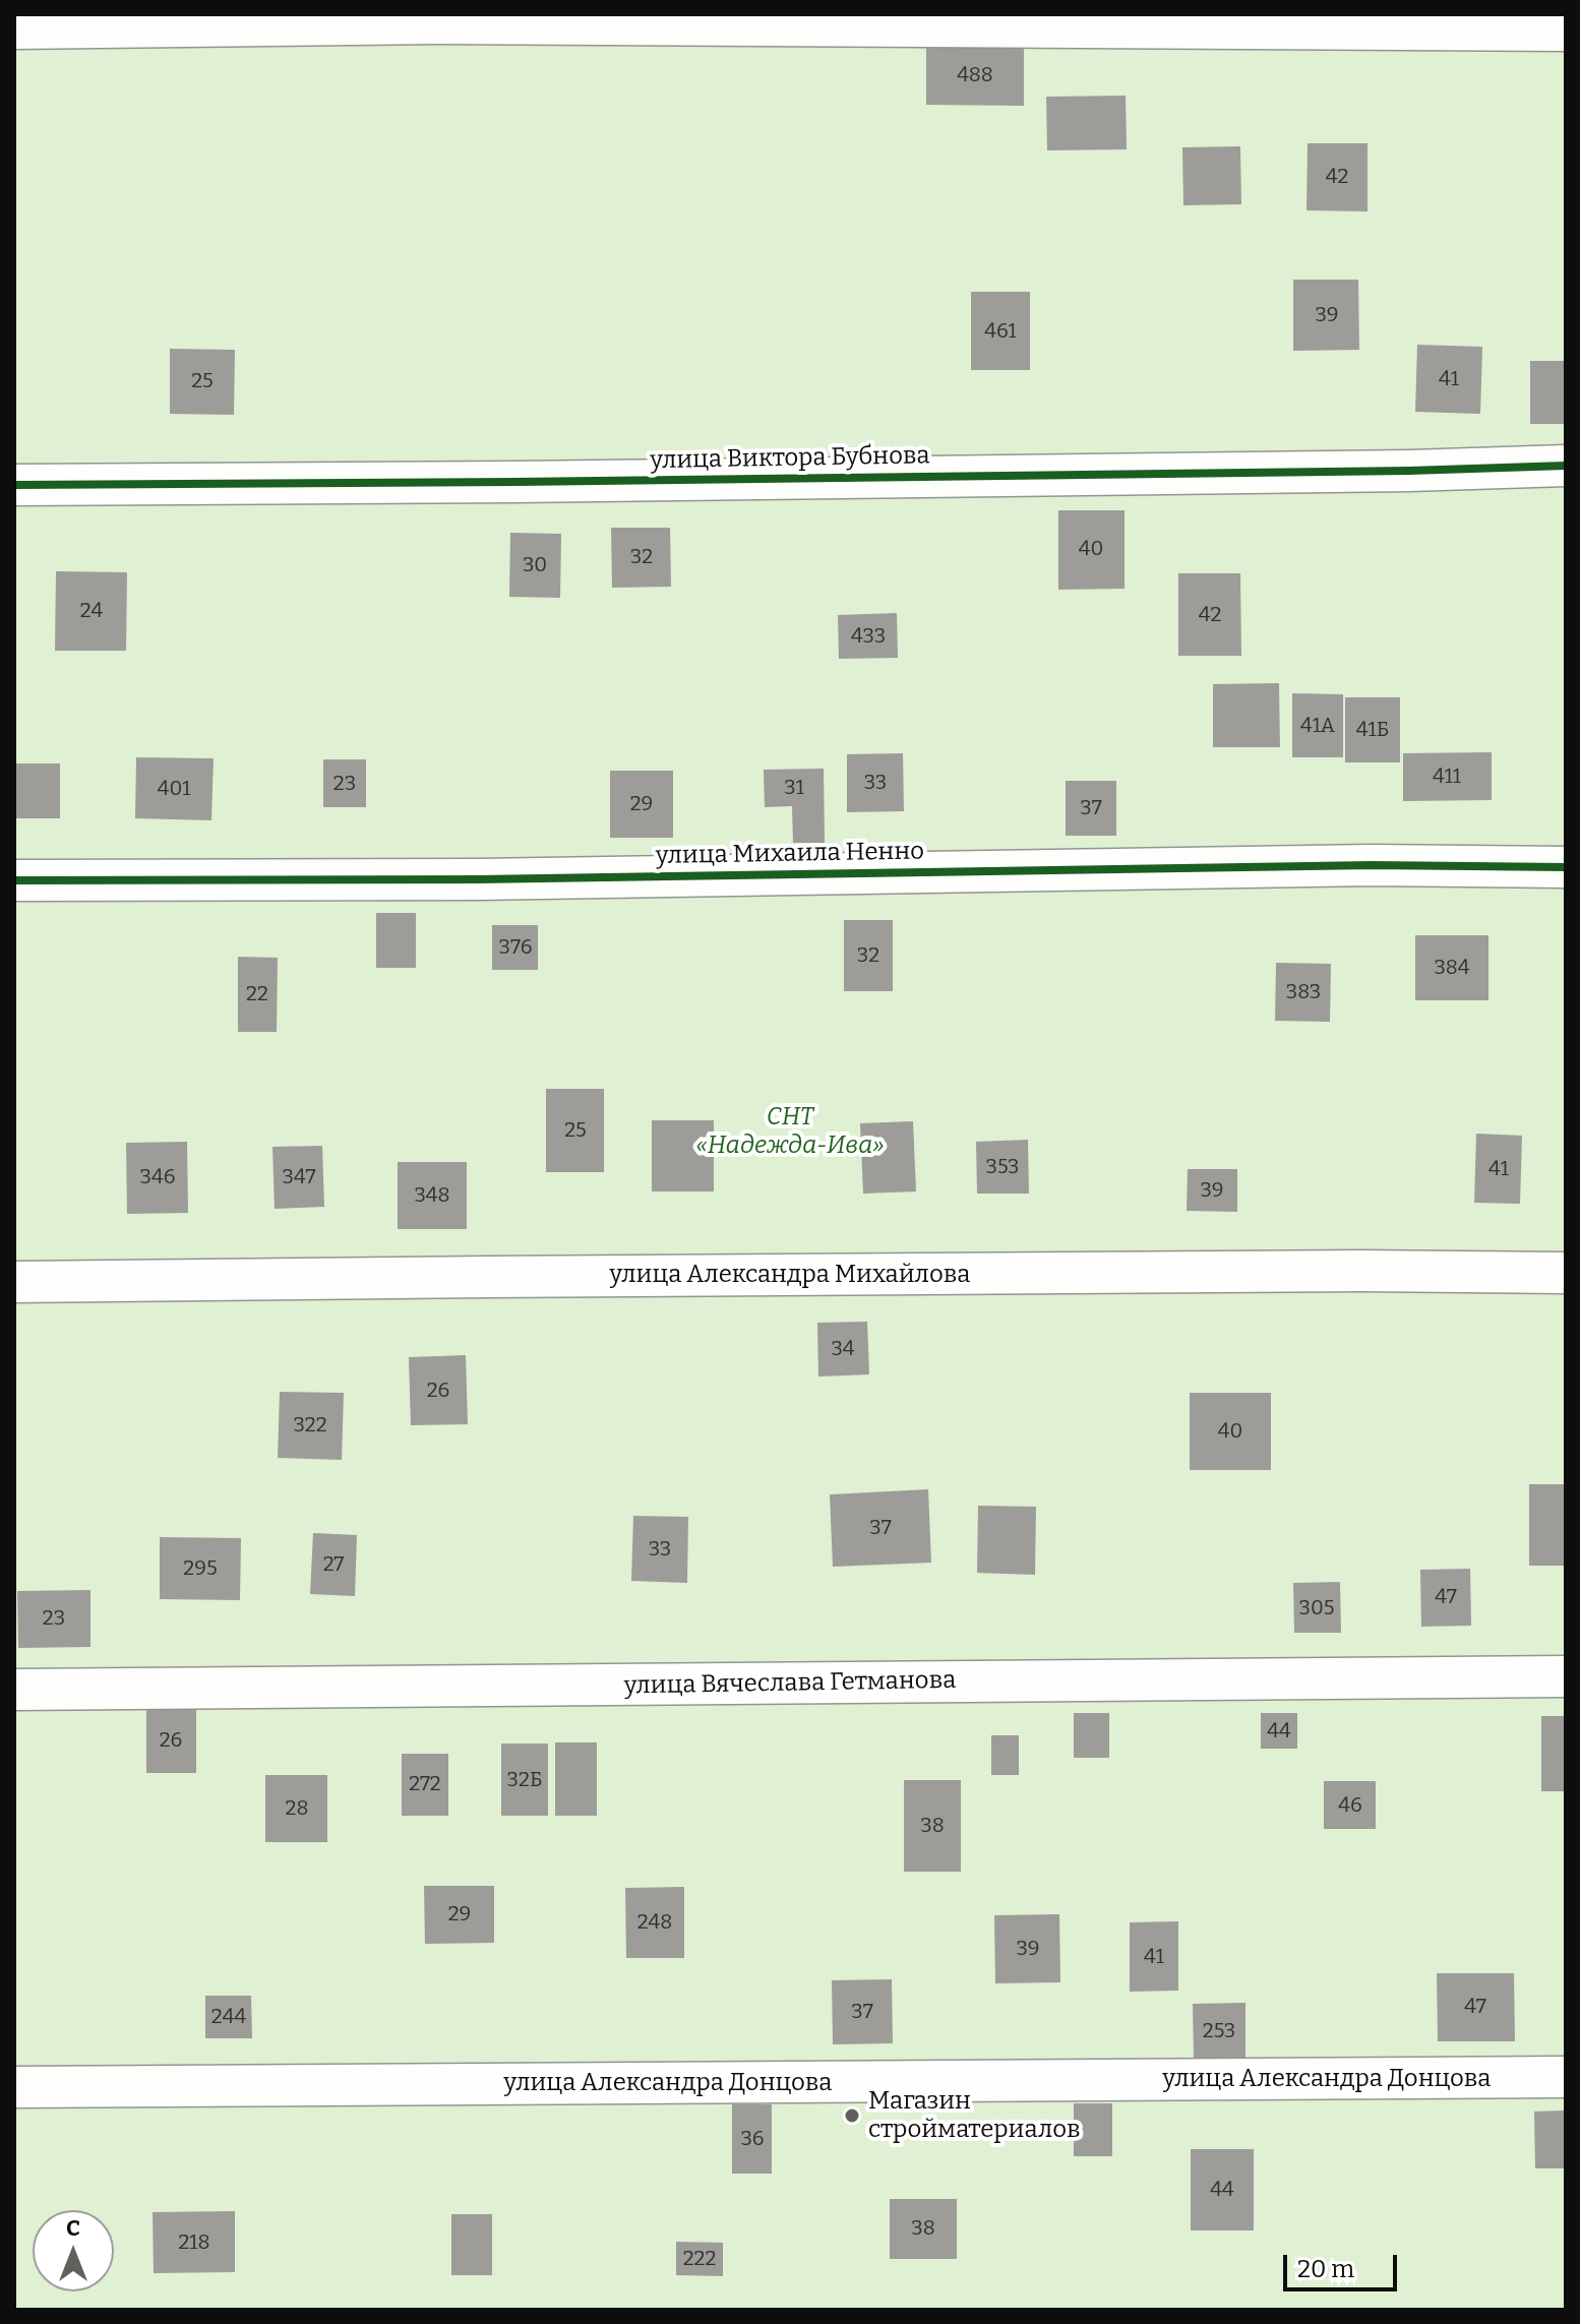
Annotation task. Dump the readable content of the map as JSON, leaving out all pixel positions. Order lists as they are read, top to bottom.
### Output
{
  "streets": {
    "street": [
      "улица Виктора Бубнова",
      "улица Михаила Ненно",
      "улица Александра Михайлова",
      "улица Вячеслава Гетманова",
      "улица Александра Донцова"
    ]
  },
  "parks": ["СНТ «Надежда-Ива»"],
  "places": ["Магазин стройматериалов"],
  "house_numbers": [
    "488",
    "42",
    "39",
    "461",
    "41",
    "25",
    "40",
    "32",
    "30",
    "24",
    "42",
    "433",
    "41А",
    "41Б",
    "411",
    "33",
    "23",
    "31",
    "401",
    "29",
    "37",
    "376",
    "32",
    "384",
    "383",
    "22",
    "25",
    "353",
    "41",
    "346",
    "347",
    "39",
    "348",
    "34",
    "26",
    "322",
    "40",
    "37",
    "33",
    "27",
    "295",
    "47",
    "305",
    "23",
    "44",
    "26",
    "32Б",
    "272",
    "46",
    "28",
    "38",
    "29",
    "248",
    "39",
    "41",
    "47",
    "37",
    "244",
    "253",
    "36",
    "44",
    "38",
    "218",
    "222"
  ],
  "scale_bar": "20 m",
  "north": "top"
}
